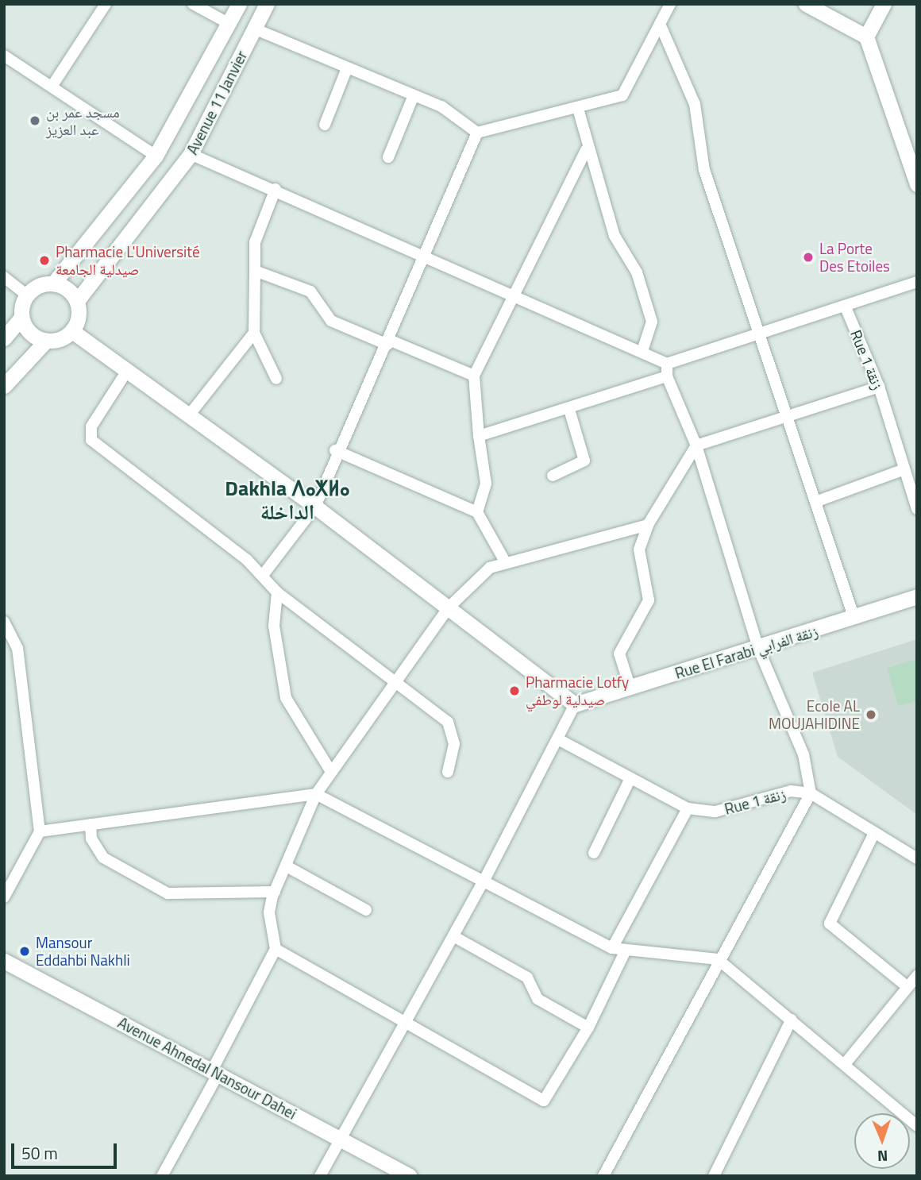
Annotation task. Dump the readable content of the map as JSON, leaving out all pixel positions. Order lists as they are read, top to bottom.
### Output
{
  "streets": {
    "street": [
      "Avenue 11 Janvier",
      "Rue 1 زنقة",
      "Rue El Farabi زنقة الفرابي",
      "Avenue Ahnedal Nansour Dahei"
    ]
  },
  "districts": ["Dakhla ⴷⴰⵅⵍⴰ الداخلة"],
  "places": [
    "مسجد عمر بن عبد العزيز",
    "La Porte Des Etoiles",
    "Pharmacie L'Université صيدلية الجامعة",
    "Pharmacie Lotfy صيدلية لوطفي",
    "Ecole AL MOUJAHIDINE",
    "Mansour Eddahbi Nakhli"
  ],
  "scale_bar": "50 m",
  "north": "bottom"
}
